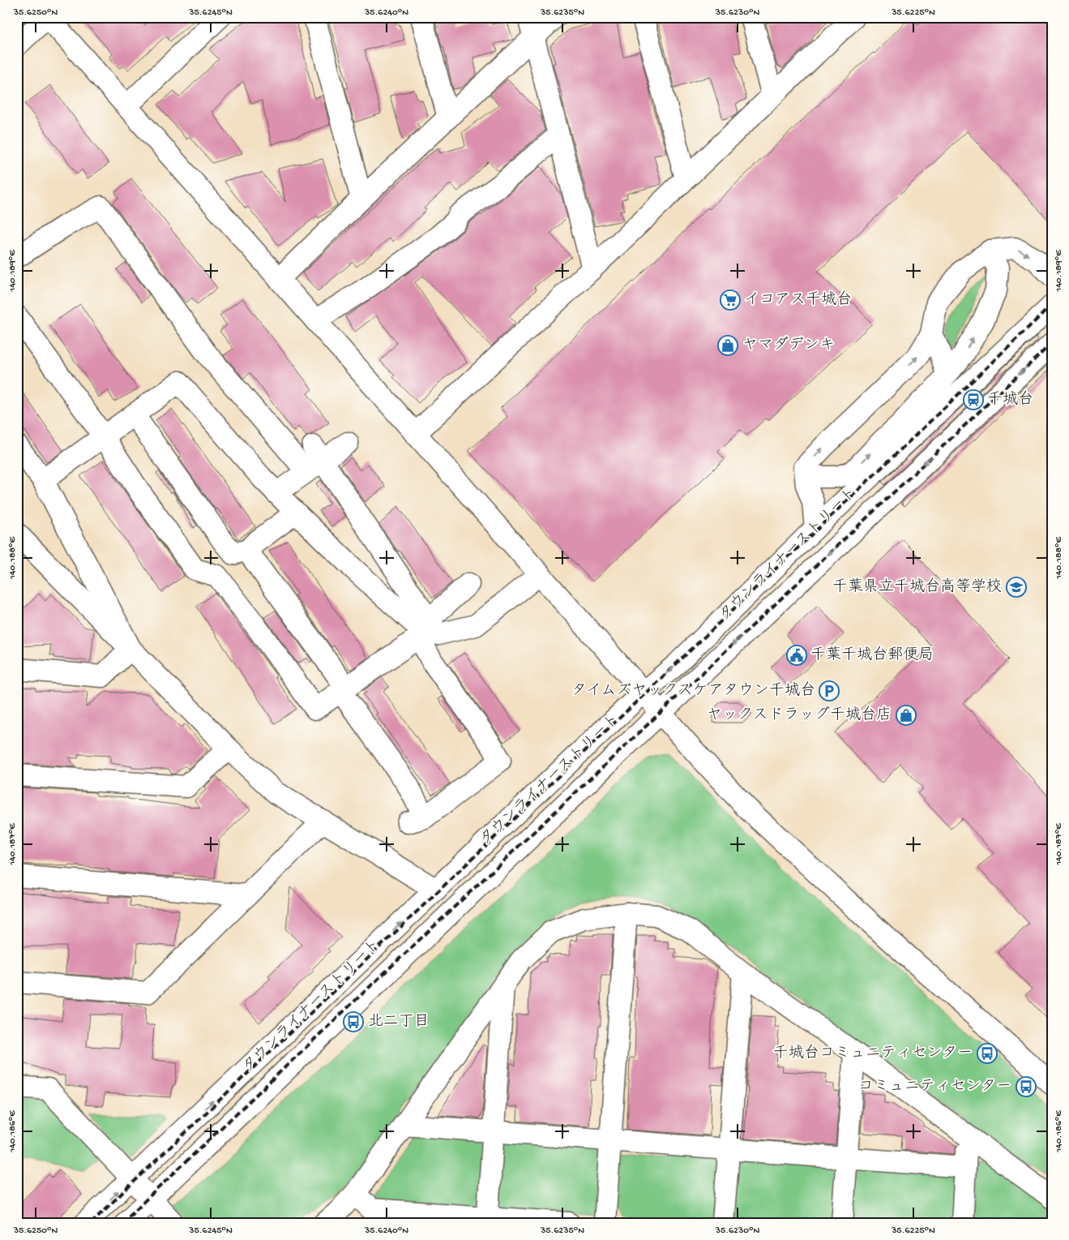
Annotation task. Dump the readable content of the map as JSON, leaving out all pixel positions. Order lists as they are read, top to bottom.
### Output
{
  "streets": {
    "street": ["タウンライナーストリート"]
  },
  "places": {
    "supermarket": ["イコアス千城台"],
    "shop": ["ヤマダデンキ", "ヤックスドラッグ千城台店"],
    "station": ["千城台"],
    "school or university": ["千葉県立千城台高等学校"],
    "public building": ["千葉千城台郵便局"],
    "parking": ["タイムズヤックスケアタウン千城台"],
    "bus stop": ["北二丁目", "千城台コミュニティセンター", "コミュニティセンター"]
  },
  "coordinates": [
    "35.6250°N",
    "35.6245°N",
    "35.6240°N",
    "35.6235°N",
    "35.6230°N",
    "35.6225°N",
    "140.189°E",
    "140.188°E",
    "140.187°E",
    "140.186°E"
  ]
}
